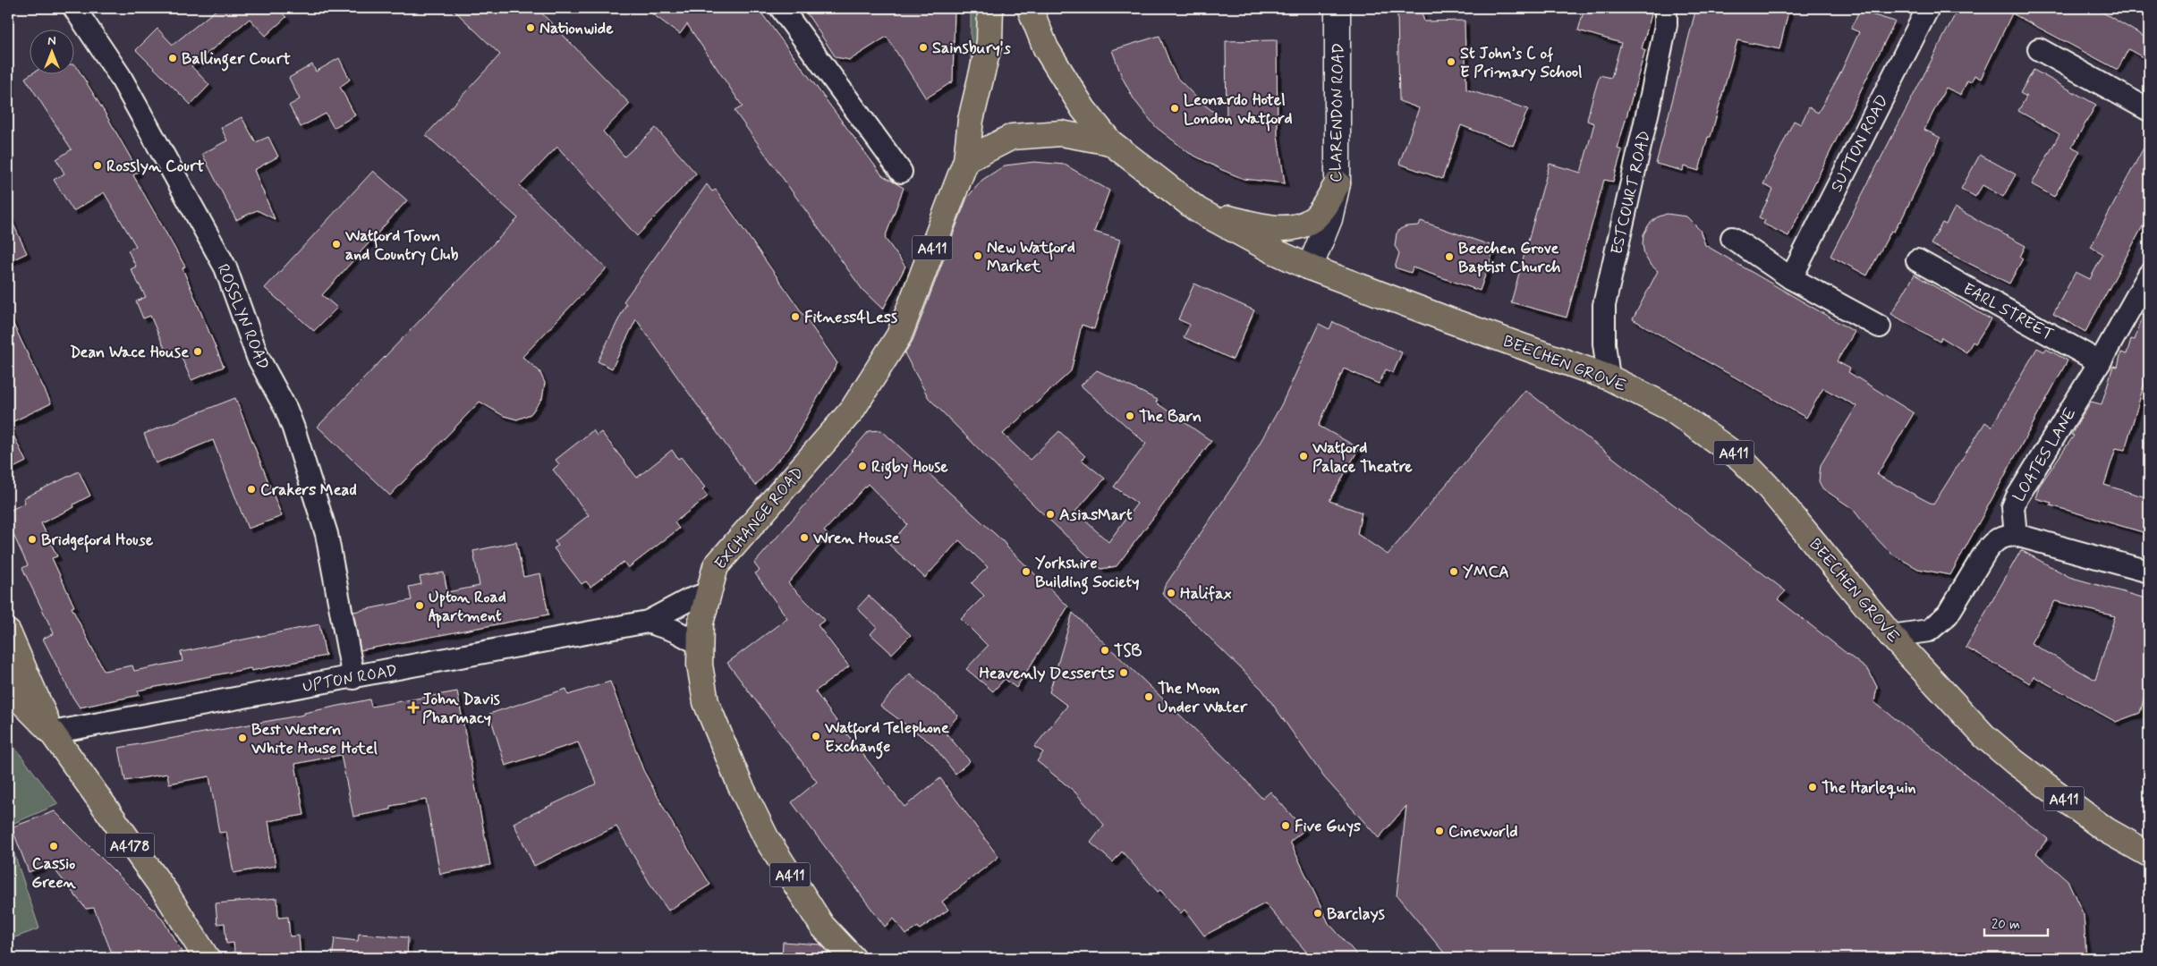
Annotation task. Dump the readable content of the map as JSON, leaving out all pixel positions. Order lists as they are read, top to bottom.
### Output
{
  "streets": {
    "main road": [
      "A411",
      "BEECHEN GROVE",
      "EXCHANGE ROAD",
      "A4178"
    ],
    "street": [
      "CLARENDON ROAD",
      "SUTTON ROAD",
      "ESTCOURT ROAD",
      "EARL STREET",
      "ROSSLYN ROAD",
      "LOATES LANE",
      "UPTON ROAD"
    ]
  },
  "crossings": [
    ["CLARENDON ROAD", "BEECHEN GROVE"],
    ["ESTCOURT ROAD", "BEECHEN GROVE"],
    ["A411", "BEECHEN GROVE"],
    ["A411", "EXCHANGE ROAD"],
    ["EARL STREET", "LOATES LANE"],
    ["ROSSLYN ROAD", "UPTON ROAD"],
    ["EXCHANGE ROAD", "UPTON ROAD"],
    ["UPTON ROAD", "A4178"]
  ],
  "places": {
    "other": [
      "Nationwide",
      "Sainsbury's",
      "Ballinger Court",
      "St John’s C of E Primary School",
      "Leonardo Hotel London Watford",
      "Rosslyn Court",
      "Watford Town and Country Club",
      "New Watford Market",
      "Beechen Grove Baptist Church",
      "Fitness4Less",
      "Dean Wace House",
      "The Barn",
      "Watford Palace Theatre",
      "Rigby House",
      "Crakers Mead",
      "AsiasMart",
      "Wren House",
      "Bridgeford House",
      "Yorkshire Building Society",
      "YMCA",
      "Halifax",
      "Upton Road Apartment",
      "TSB",
      "Heavenly Desserts",
      "The Moon Under Water",
      "Watford Telephone Exchange",
      "Best Western White House Hotel",
      "The Harlequin",
      "Five Guys",
      "Cineworld",
      "Cassio Green",
      "Barclays"
    ],
    "health": ["John Davis Pharmacy"]
  },
  "scale_bar": "20 m",
  "north": "top"
}
